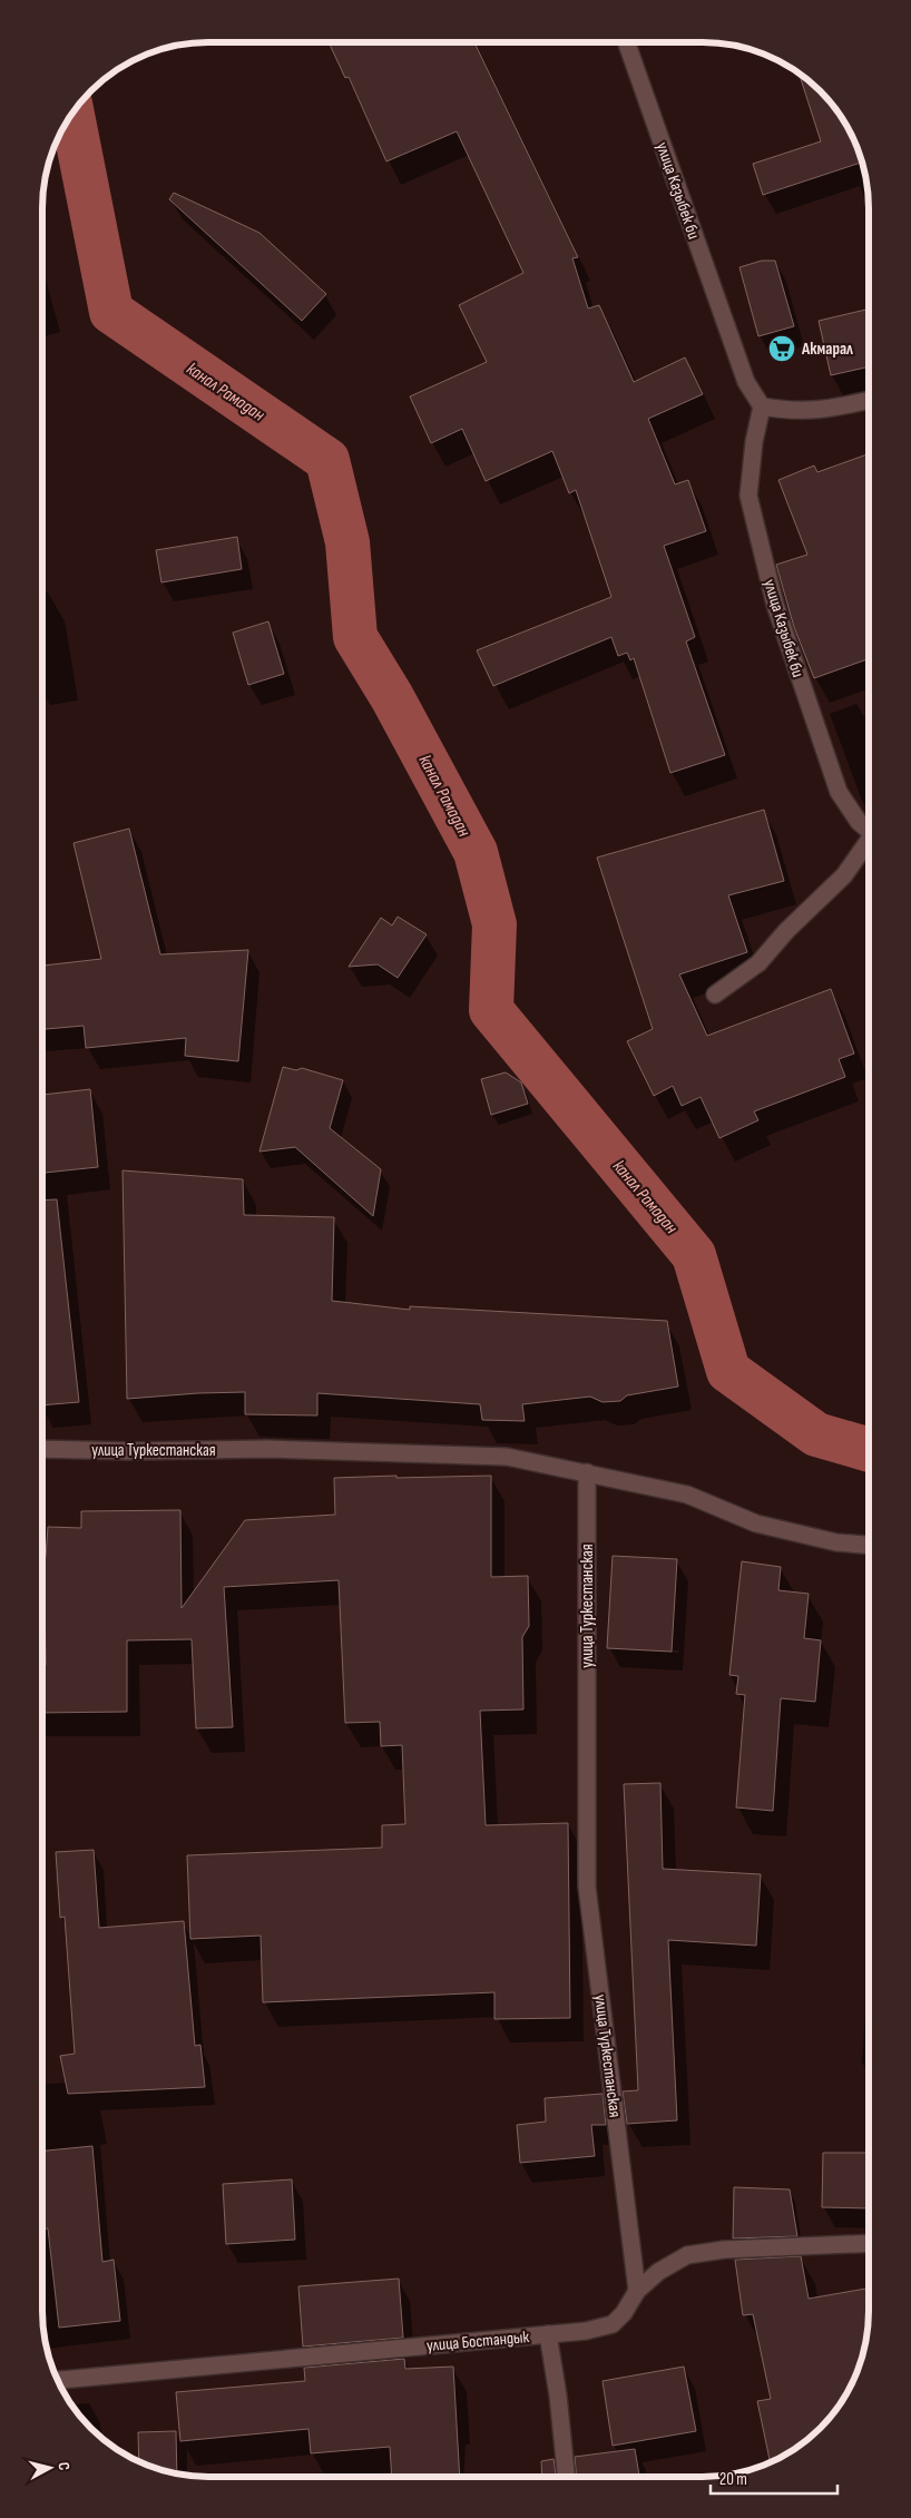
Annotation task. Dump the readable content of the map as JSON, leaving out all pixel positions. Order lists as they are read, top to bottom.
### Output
{
  "streets": {
    "street": ["улица Казыбек би", "улица Туркестанская", "улица Бостандык"]
  },
  "crossings": [
    ["улица Туркестанская", "улица Бостандык"]
  ],
  "water": ["канал Рамадан"],
  "places": {
    "supermarket": ["Акмарал"]
  },
  "scale_bar": "20 m",
  "north": "right"
}
